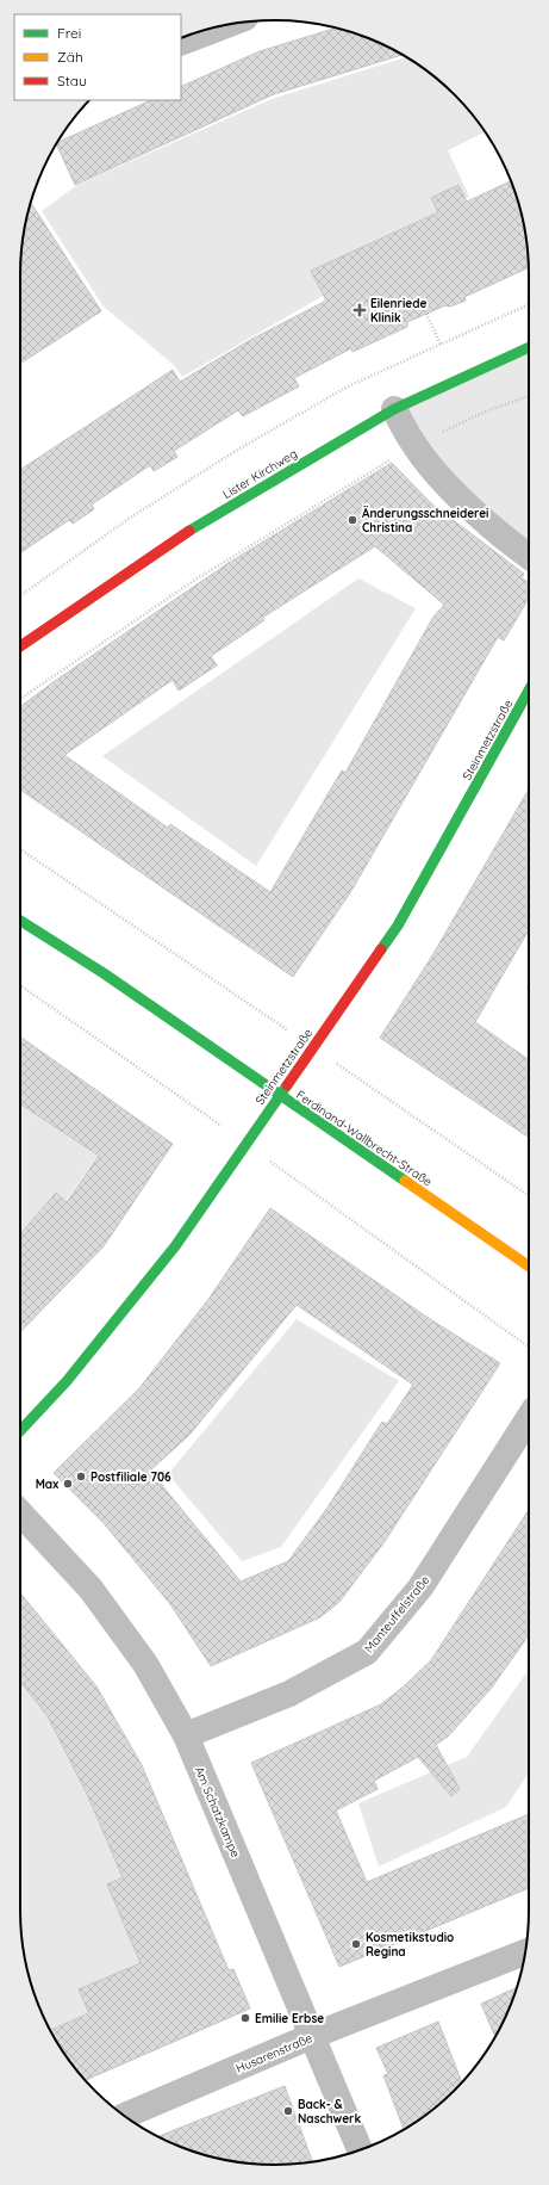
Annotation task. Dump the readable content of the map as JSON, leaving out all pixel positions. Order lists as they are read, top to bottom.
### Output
{
  "streets": {
    "street": [
      "Lister Kirchweg",
      "Steinmetzstraße",
      "Ferdinand-Wallbrecht-Straße",
      "Manteuffelstraße",
      "Am Schatzkampe",
      "Husarenstraße"
    ]
  },
  "crossings": [
    ["Steinmetzstraße", "Ferdinand-Wallbrecht-Straße"],
    ["Manteuffelstraße", "Am Schatzkampe"],
    ["Am Schatzkampe", "Husarenstraße"]
  ],
  "places": {
    "health": ["Eilenriede Klinik"],
    "other": [
      "Änderungsschneiderei Christina",
      "Postfiliale 706",
      "Max",
      "Kosmetikstudio Regina",
      "Emilie Erbse",
      "Back- & Naschwerk"
    ]
  },
  "legend": ["Frei", "Zäh", "Stau"]
}
